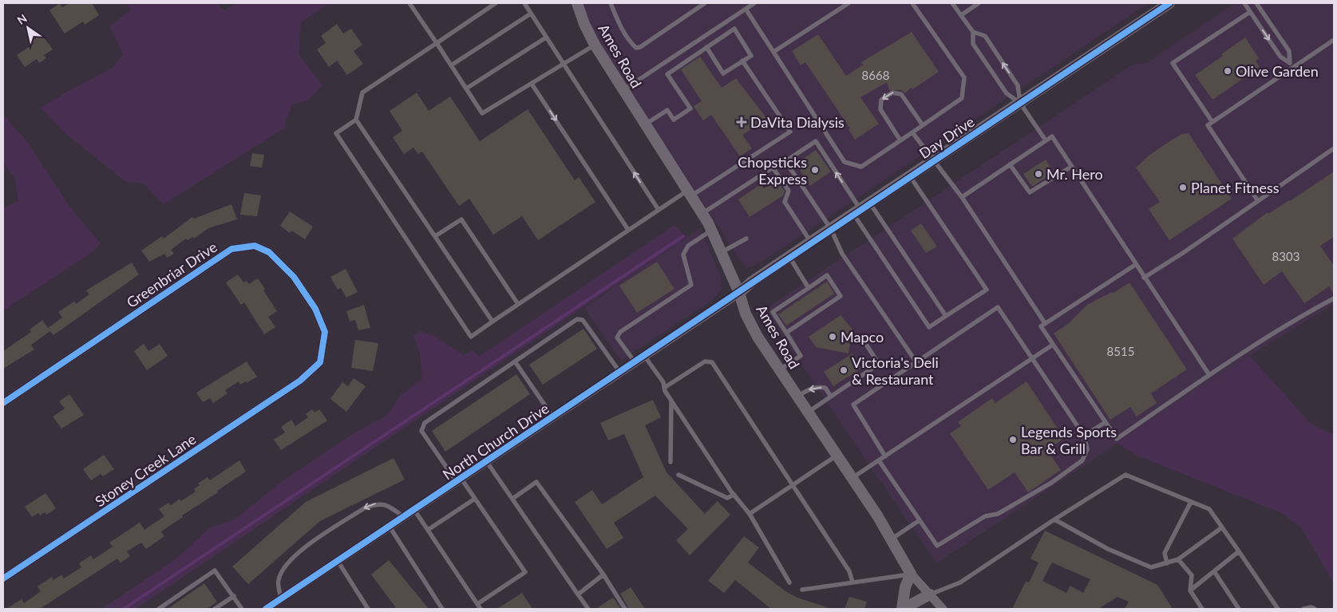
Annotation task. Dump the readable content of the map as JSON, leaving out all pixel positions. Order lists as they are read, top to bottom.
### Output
{
  "streets": {
    "street": [
      "Ames Road",
      "Day Drive",
      "Greenbriar Drive",
      "North Church Drive",
      "Stoney Creek Lane"
    ]
  },
  "crossings": [
    ["Ames Road", "Day Drive"],
    ["Ames Road", "North Church Drive"],
    ["Day Drive", "North Church Drive"],
    ["Greenbriar Drive", "Stoney Creek Lane"]
  ],
  "places": {
    "other": [
      "Olive Garden",
      "Chopsticks Express",
      "Mr. Hero",
      "Planet Fitness",
      "Mapco",
      "Victoria's Deli & Restaurant",
      "Legends Sports Bar & Grill"
    ],
    "health": ["DaVita Dialysis"]
  },
  "house_numbers": ["8668", "8303", "8515"],
  "north": "top left"
}
